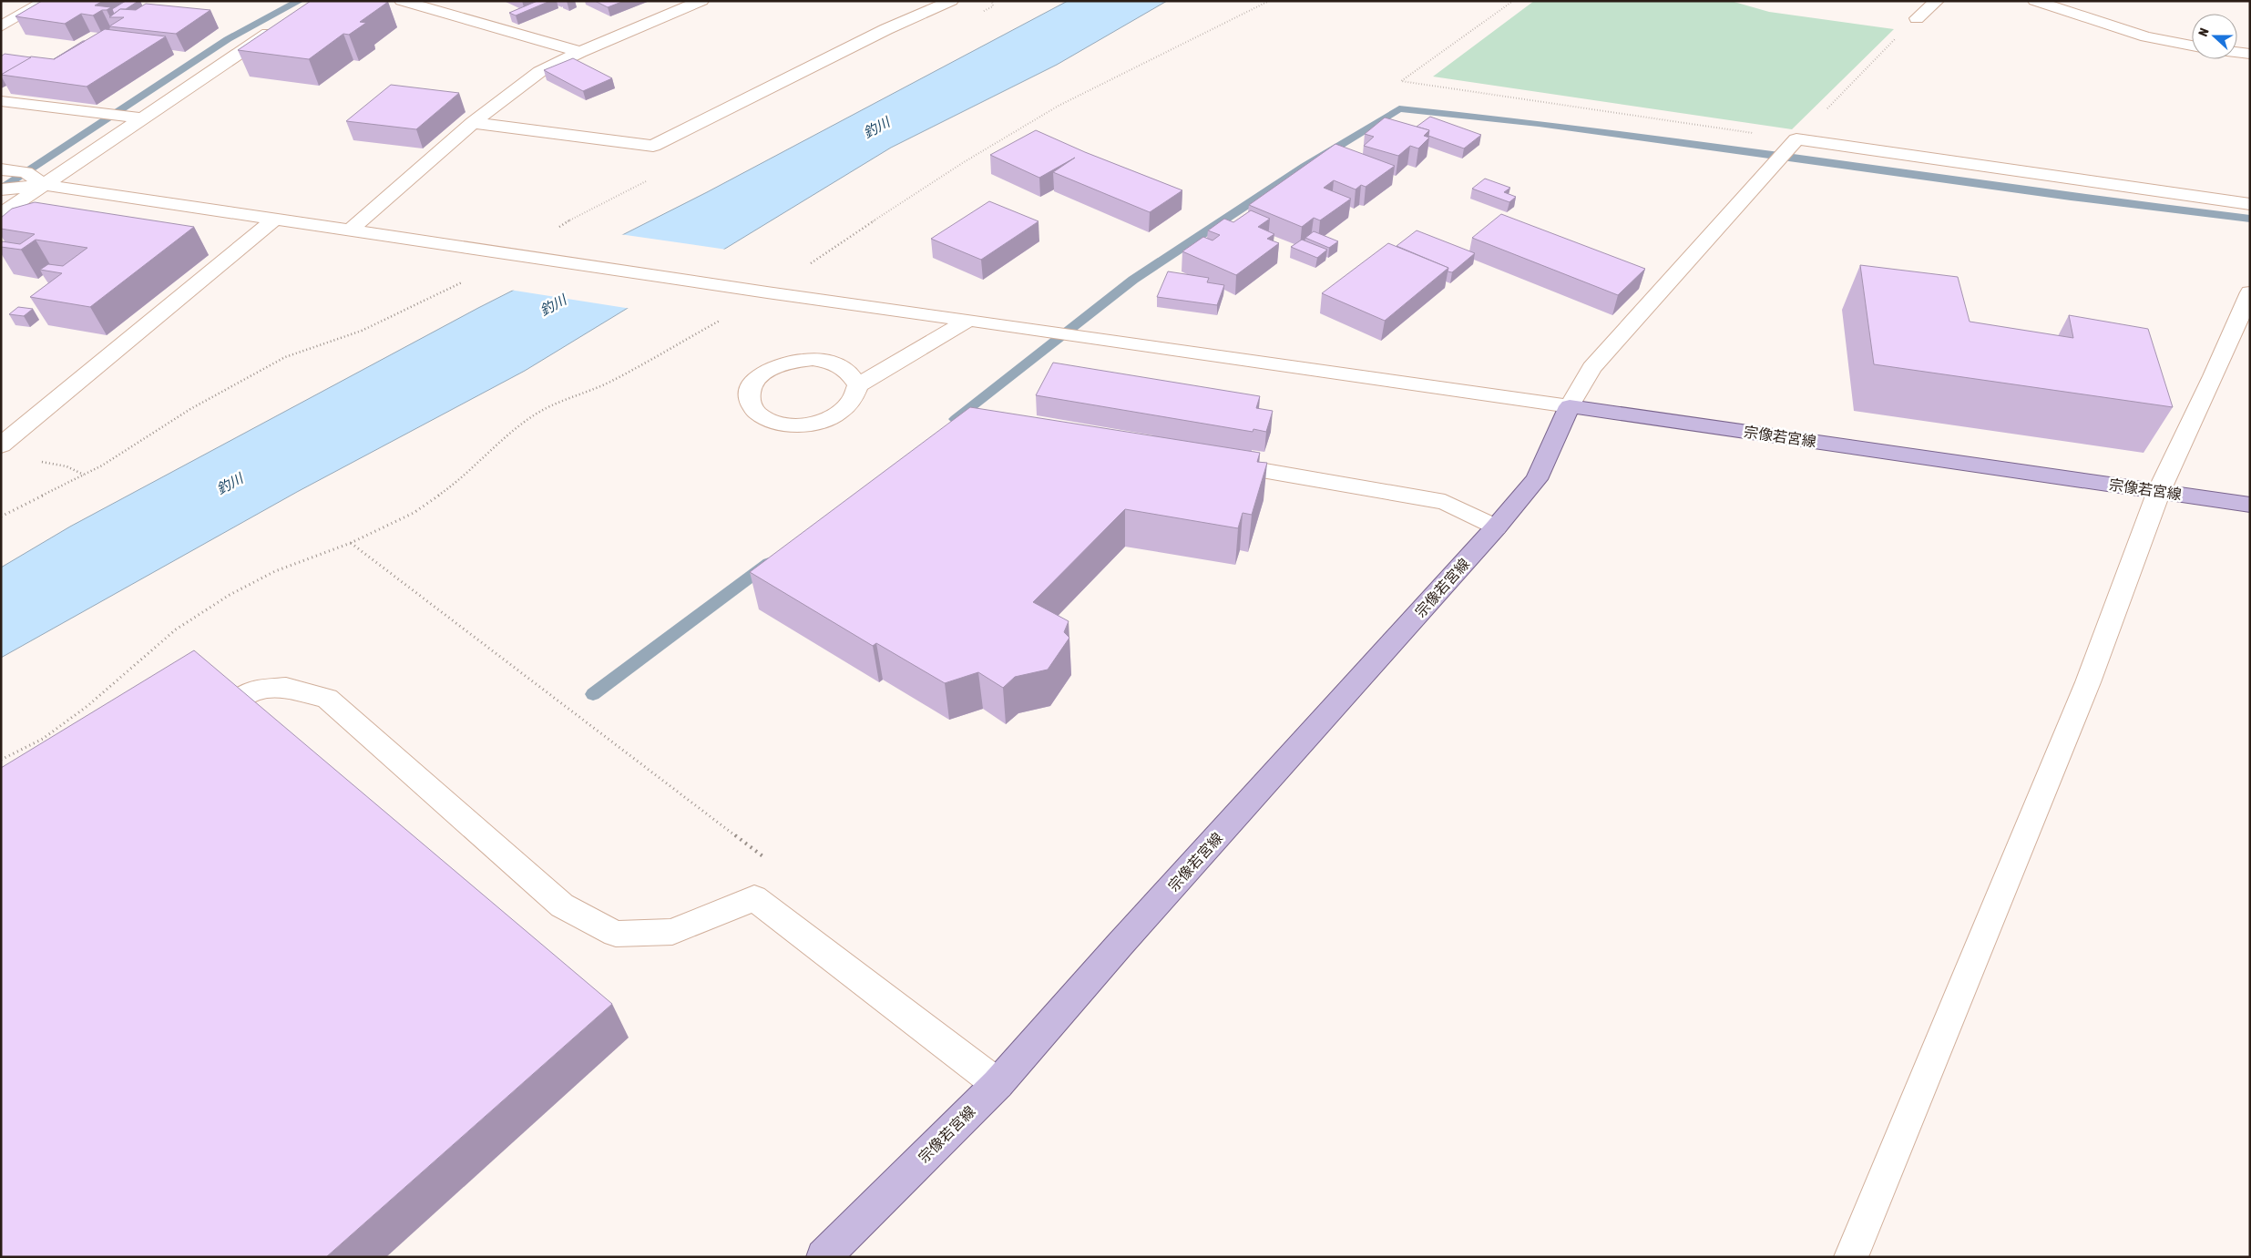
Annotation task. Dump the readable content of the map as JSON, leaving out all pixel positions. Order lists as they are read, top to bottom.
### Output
{
  "streets": {
    "main road": ["宗像若宮線"]
  },
  "water": ["釣川"],
  "north": "left"
}
